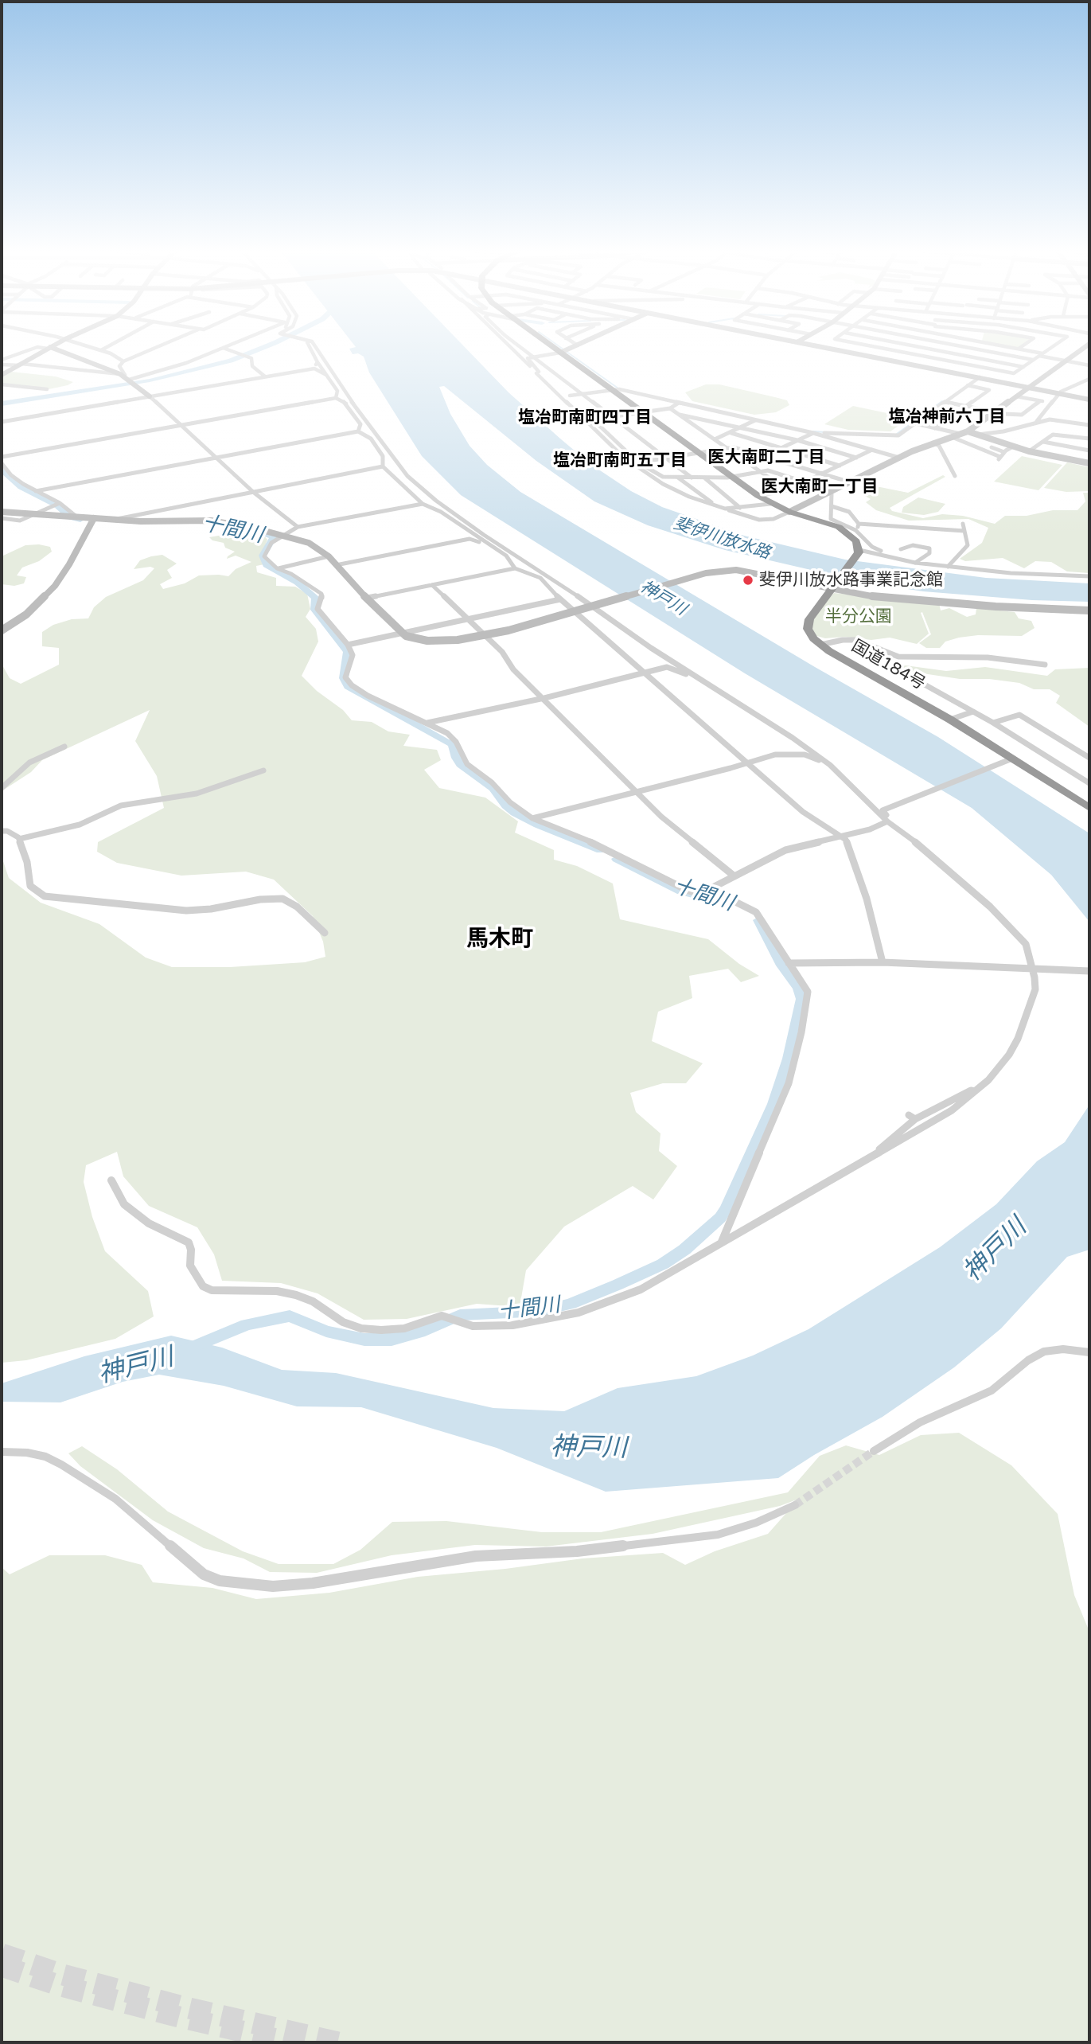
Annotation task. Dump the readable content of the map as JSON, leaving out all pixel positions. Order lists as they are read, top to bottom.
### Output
{
  "streets": {
    "highway": ["国道184号"]
  },
  "districts": [
    "塩冶神前六丁目",
    "塩冶町南町四丁目",
    "医大南町二丁目",
    "塩冶町南町五丁目",
    "医大南町一丁目",
    "馬木町"
  ],
  "water": ["十間川", "斐伊川放水路", "神戸川"],
  "parks": ["半分公園"],
  "places": ["斐伊川放水路事業記念館"]
}
